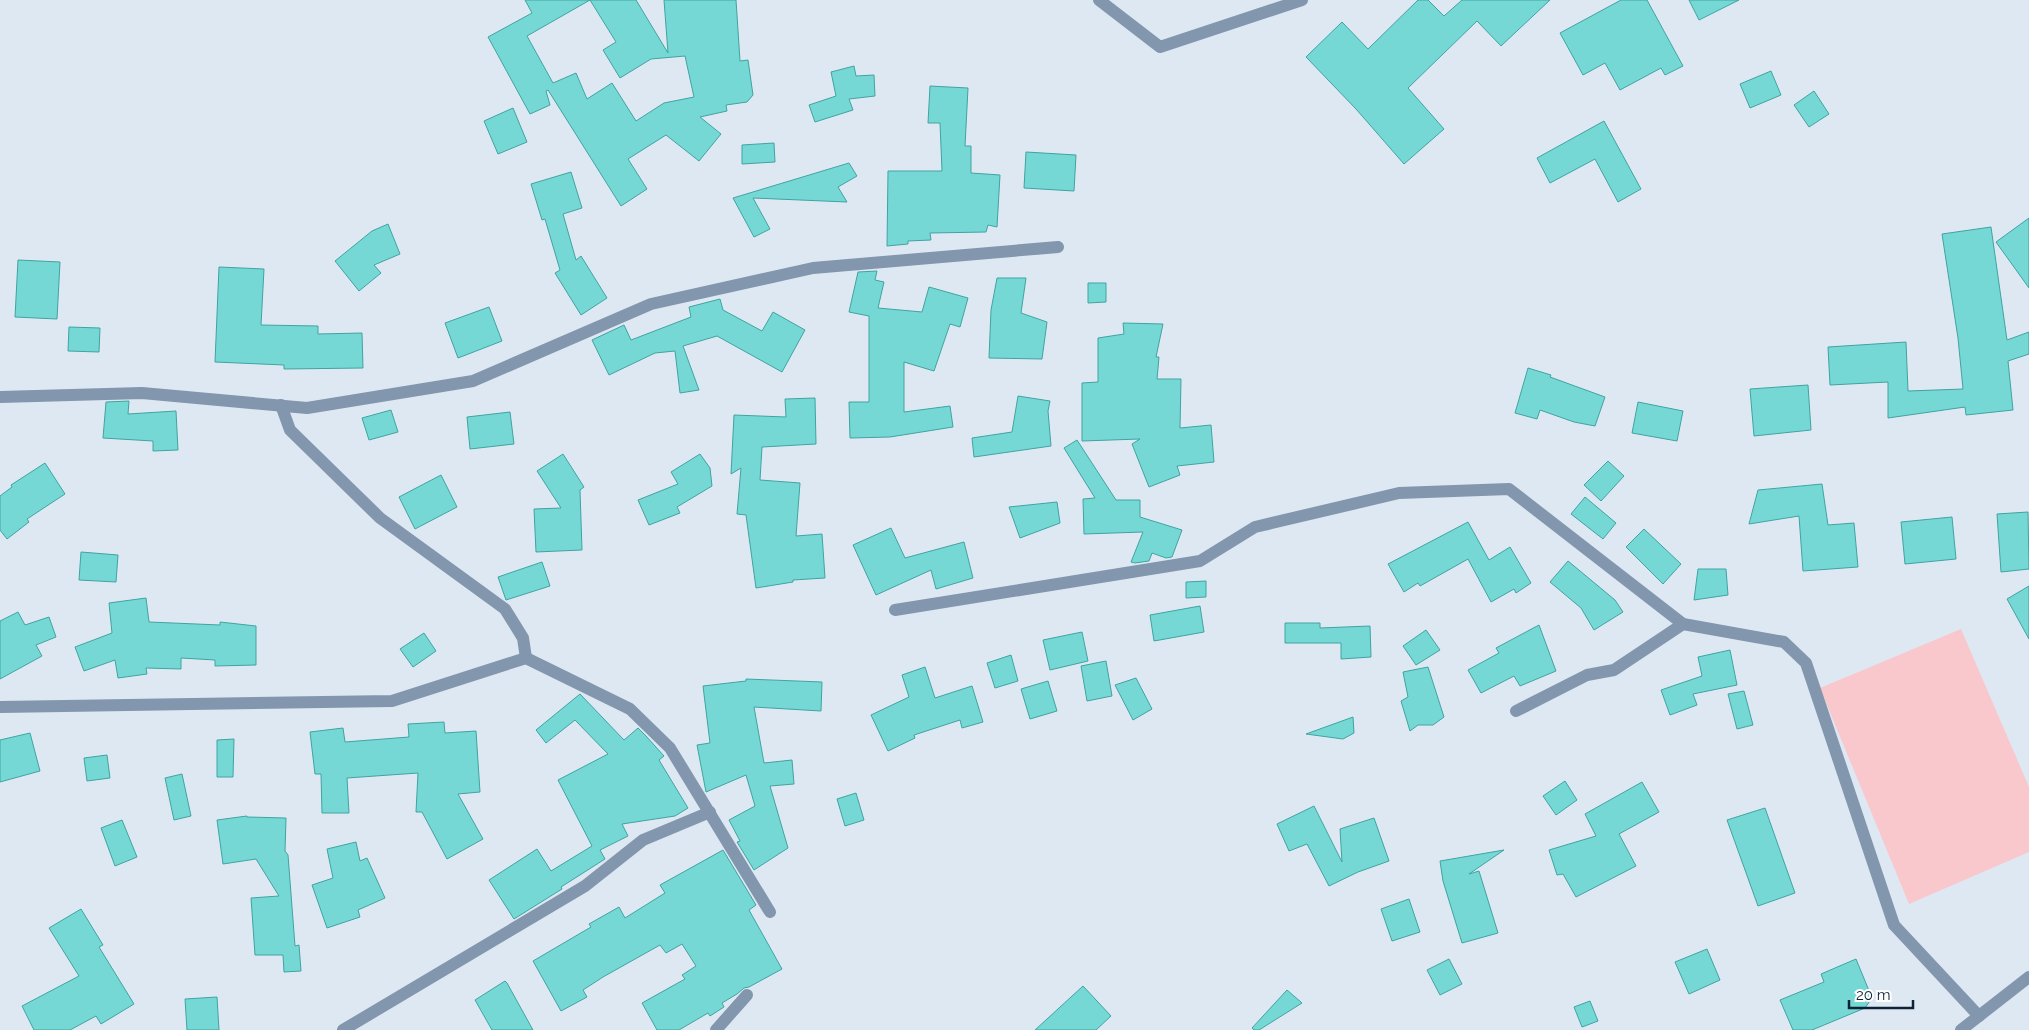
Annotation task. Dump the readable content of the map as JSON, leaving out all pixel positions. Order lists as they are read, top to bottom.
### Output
{
  "scale_bar": "20 m"
}
